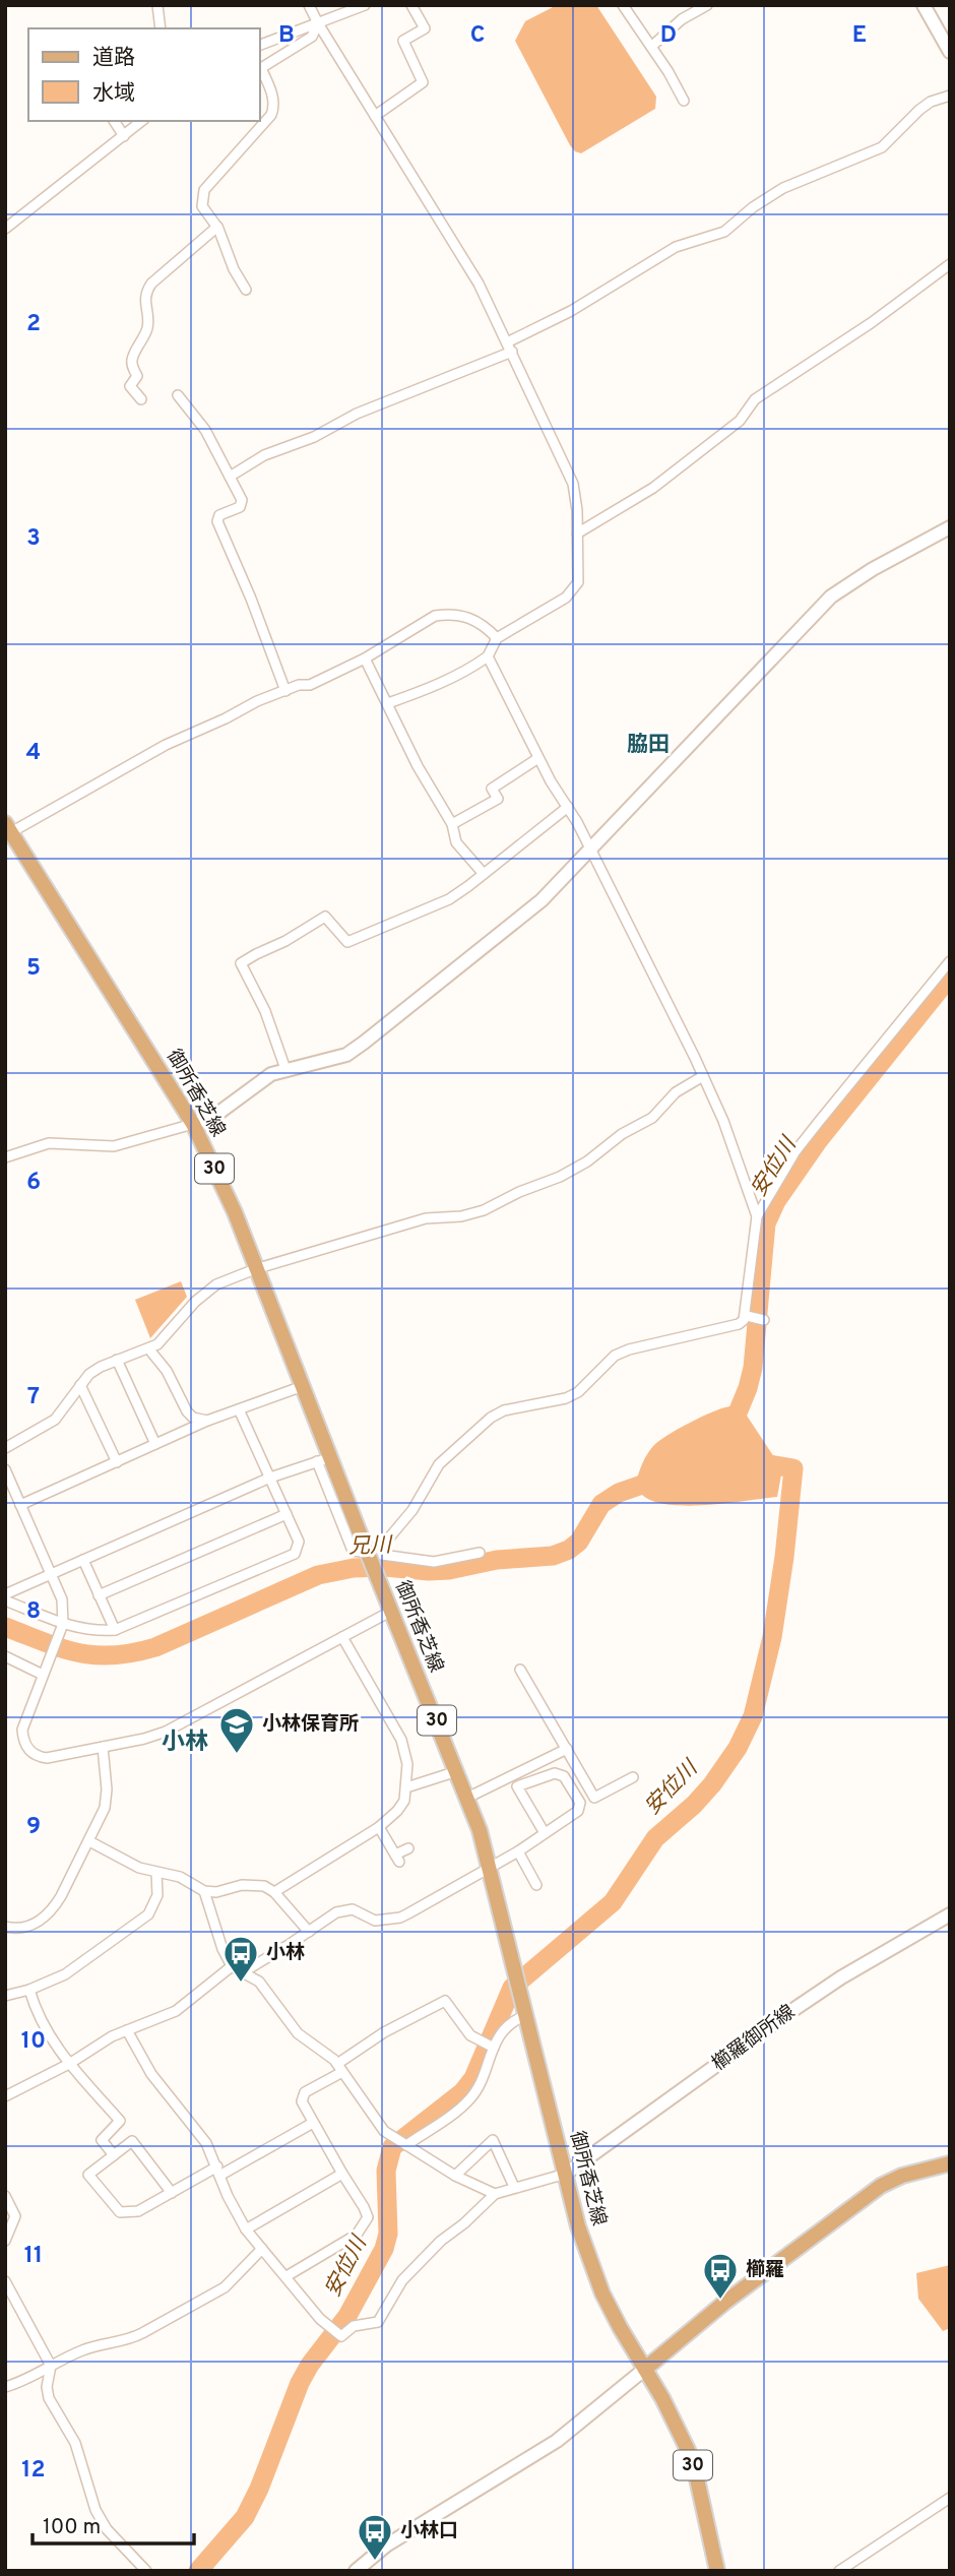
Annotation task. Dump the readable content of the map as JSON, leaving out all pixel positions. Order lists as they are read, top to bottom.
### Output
{
  "streets": {
    "main road": ["御所香芝線", "30"],
    "street": ["櫛羅御所線"]
  },
  "crossings": [
    ["御所香芝線", "櫛羅御所線"]
  ],
  "districts": ["脇田", "小林"],
  "water": ["安位川", "兄川"],
  "places": {
    "school or university": ["小林保育所"],
    "bus stop": ["小林", "櫛羅", "小林口"]
  },
  "legend": ["道路", "水域"],
  "scale_bar": "100 m",
  "grid": {
    "columns": [
      "B",
      "C",
      "D",
      "E"
    ],
    "rows": [
      "2",
      "3",
      "4",
      "5",
      "6",
      "7",
      "8",
      "9",
      "10",
      "11",
      "12"
    ]
  }
}
